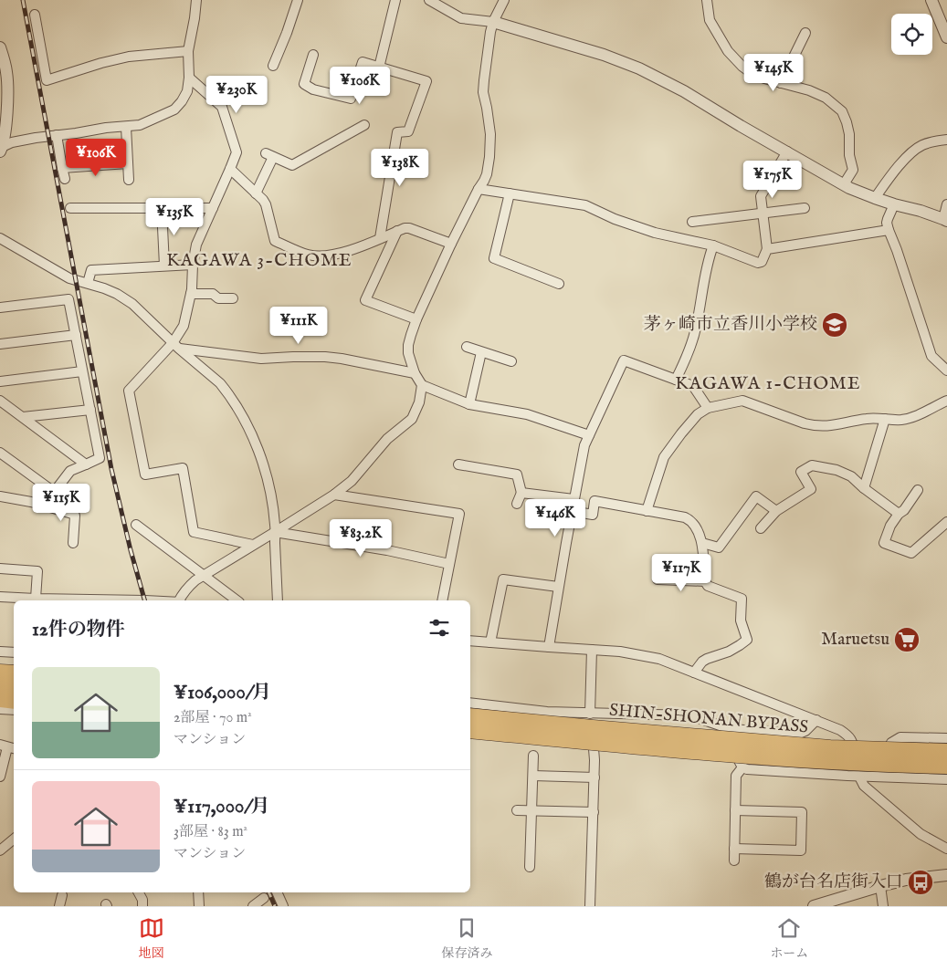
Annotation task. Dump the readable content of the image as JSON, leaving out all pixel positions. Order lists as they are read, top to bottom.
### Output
{
  "streets": {
    "highway": ["SHIN-SHONAN BYPASS"]
  },
  "districts": ["KAGAWA 3-CHOME", "KAGAWA 1-CHOME"],
  "places": {
    "school or university": ["茅ヶ崎市立香川小学校"],
    "supermarket": ["Maruetsu"],
    "bus stop": ["鶴が台名店街入口"]
  },
  "page": {
    "price": [
      "¥145K",
      "¥106K",
      "¥230K",
      "¥106K",
      "¥138K",
      "¥175K",
      "¥135K",
      "¥111K",
      "¥115K",
      "¥146K",
      "¥83.2K",
      "¥117K"
    ],
    "heading": "12件の物件",
    "list": [
      {
        "name": "¥106,000/月",
        "note": "2部屋 · 70 m² · マンション"
      },
      {
        "name": "¥117,000/月",
        "note": "3部屋 · 83 m² · マンション"
      }
    ],
    "tabs": ["地図", "保存済み", "ホーム"]
  }
}
